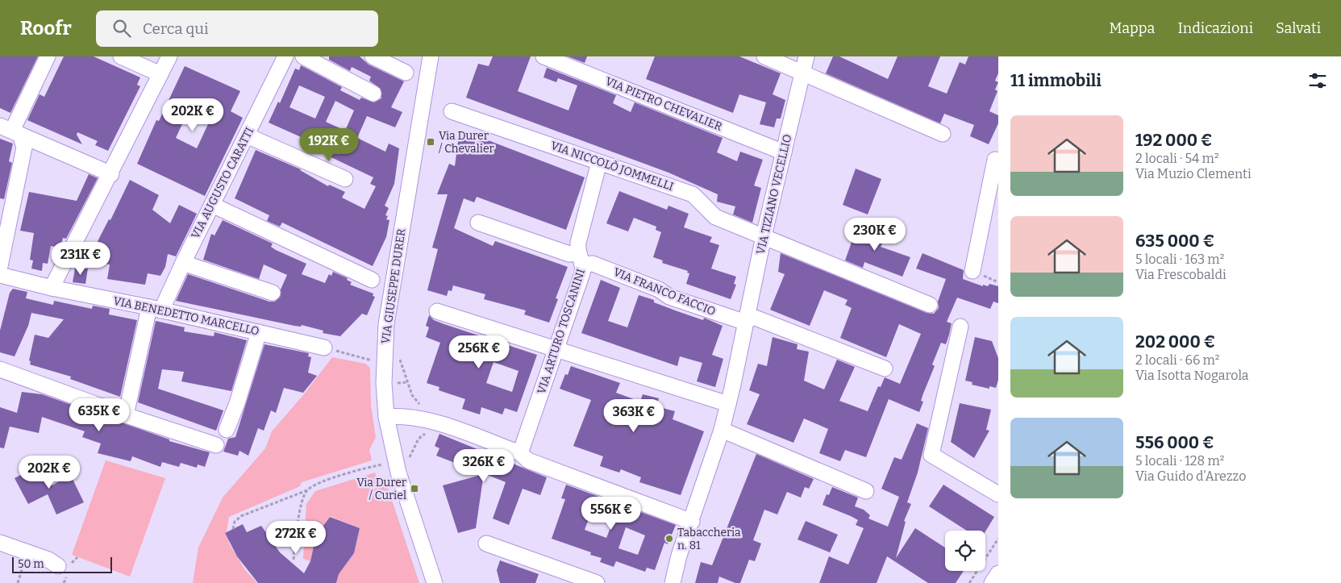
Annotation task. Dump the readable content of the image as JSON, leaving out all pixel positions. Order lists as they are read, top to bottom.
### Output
{
  "streets": {
    "street": [
      "VIA PIETRO CHEVALIER",
      "VIA NICCOLÒ JOMMELLI",
      "VIA AUGUSTO CARATTI",
      "VIA TIZIANO VECELLIO",
      "VIA GIUSEPPE DURER",
      "VIA FRANCO FACCIO",
      "VIA BENEDETTO MARCELLO",
      "VIA ARTURO TOSCANINI"
    ]
  },
  "crossings": [
    ["VIA PIETRO CHEVALIER", "VIA TIZIANO VECELLIO"],
    ["VIA NICCOLÒ JOMMELLI", "VIA TIZIANO VECELLIO"],
    ["VIA NICCOLÒ JOMMELLI", "VIA ARTURO TOSCANINI"],
    ["VIA AUGUSTO CARATTI", "VIA BENEDETTO MARCELLO"],
    ["VIA TIZIANO VECELLIO", "VIA FRANCO FACCIO"],
    ["VIA FRANCO FACCIO", "VIA ARTURO TOSCANINI"]
  ],
  "places": {
    "transit": ["Via Durer / Chevalier", "Via Durer / Curiel"],
    "other": ["Tabaccheria n. 81"]
  },
  "scale_bar": "50 m",
  "page": {
    "header": "Roofr",
    "search": "Cerca qui",
    "nav": ["Mappa", "Indicazioni", "Salvati"],
    "heading": "11 immobili",
    "price": [
      "202K €",
      "192K €",
      "230K €",
      "231K €",
      "256K €",
      "635K €",
      "363K €",
      "326K €",
      "202K €",
      "556K €",
      "272K €"
    ],
    "list": [
      {
        "name": "192 000 €",
        "note": "2 locali · 54 m² · Via Muzio Clementi"
      },
      {
        "name": "635 000 €",
        "note": "5 locali · 163 m² · Via Frescobaldi"
      },
      {
        "name": "202 000 €",
        "note": "2 locali · 66 m² · Via Isotta Nogarola"
      },
      {
        "name": "556 000 €",
        "note": "5 locali · 128 m² · Via Guido d'Arezzo"
      }
    ],
    "scale": "50 m"
  }
}
